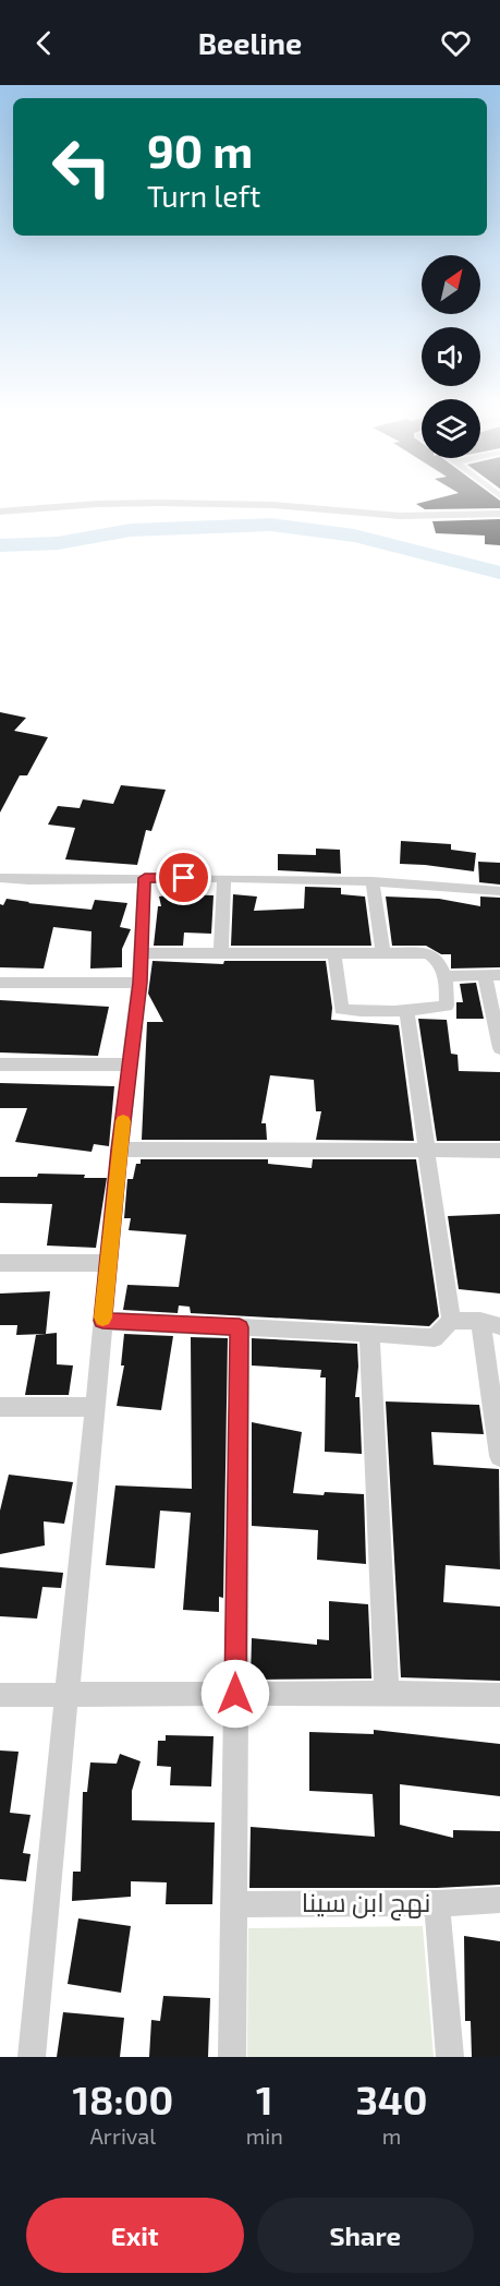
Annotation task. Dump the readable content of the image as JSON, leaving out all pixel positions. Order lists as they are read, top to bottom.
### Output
{
  "streets": {
    "street": ["نهج ابن سينا"]
  },
  "north": "top right",
  "page": {
    "header": "Beeline",
    "turn": ["90 m", "Turn left"],
    "eta": [
      "18:00",
      "Arrival",
      "1",
      "min",
      "340",
      "m"
    ],
    "buttons": ["Exit", "Share"]
  }
}
